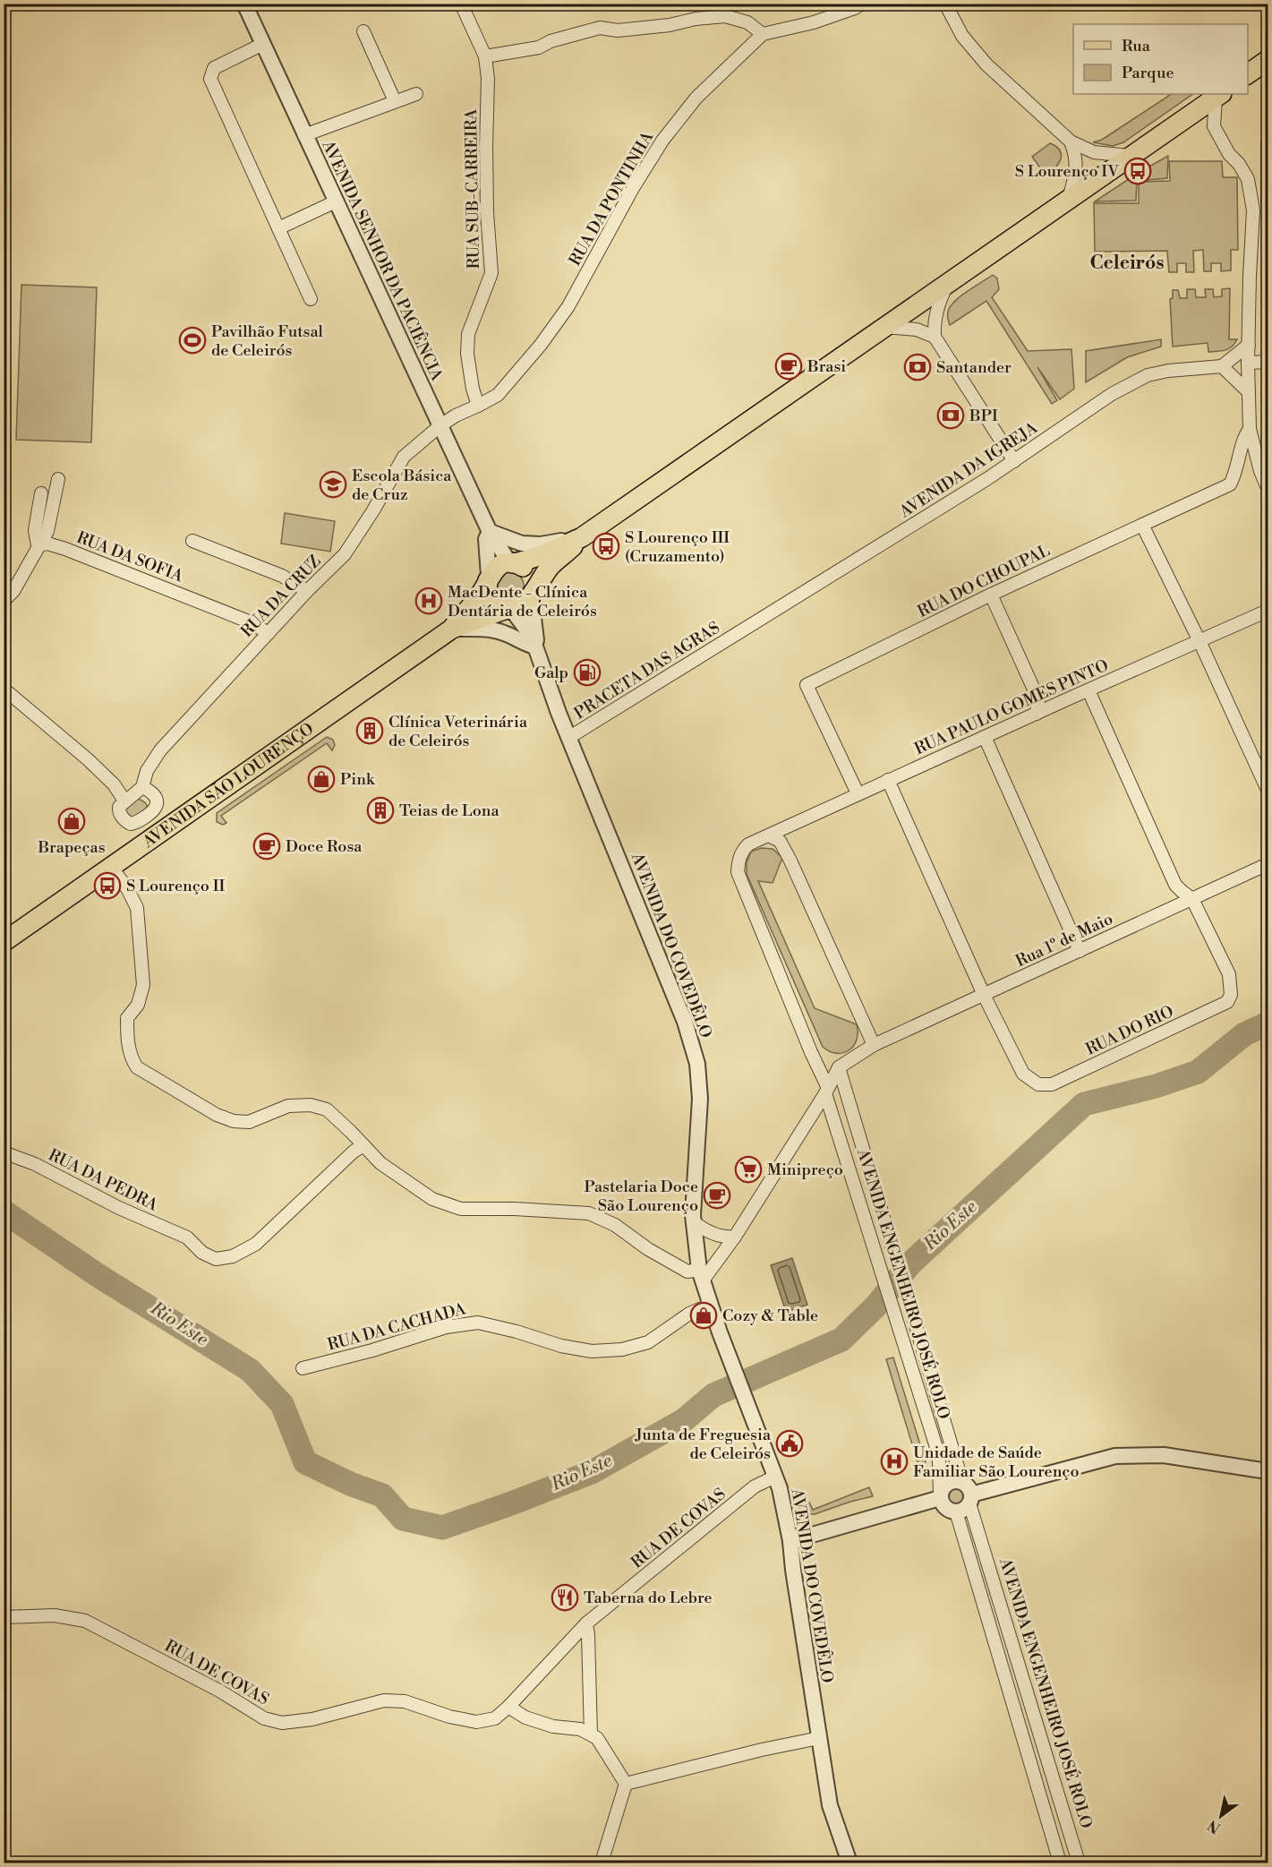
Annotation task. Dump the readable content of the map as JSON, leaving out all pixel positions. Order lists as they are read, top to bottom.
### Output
{
  "streets": {
    "main road": ["AVENIDA SÃO LOURENÇO"],
    "street": [
      "RUA SUB-CARREIRA",
      "RUA DA PONTINHA",
      "AVENIDA SENHOR DA PACIÊNCIA",
      "AVENIDA DA IGREJA",
      "RUA DA SOFIA",
      "RUA DO CHOUPAL",
      "RUA DA CRUZ",
      "PRACETA DAS AGRAS",
      "RUA PAULO GOMES PINTO",
      "Rua 1º de Maio",
      "AVENIDA DO COVEDÊLO",
      "RUA DO RIO",
      "RUA DA PEDRA",
      "AVENIDA ENGENHEIRO JOSÉ ROLO",
      "RUA DA CACHADA",
      "RUA DE COVAS"
    ]
  },
  "crossings": [
    ["RUA SUB-CARREIRA", "RUA DA PONTINHA"],
    ["RUA DA PONTINHA", "AVENIDA SENHOR DA PACIÊNCIA"],
    ["RUA DA PONTINHA", "RUA DA CRUZ"],
    ["AVENIDA SENHOR DA PACIÊNCIA", "RUA DA CRUZ"],
    ["AVENIDA DA IGREJA", "PRACETA DAS AGRAS"],
    ["RUA DA SOFIA", "RUA DA CRUZ"],
    ["RUA DO CHOUPAL", "RUA PAULO GOMES PINTO"],
    ["PRACETA DAS AGRAS", "AVENIDA DO COVEDÊLO"],
    ["RUA PAULO GOMES PINTO", "AVENIDA ENGENHEIRO JOSÉ ROLO"],
    ["Rua 1º de Maio", "RUA DO RIO"],
    ["AVENIDA DO COVEDÊLO", "RUA DA CACHADA"],
    ["AVENIDA DO COVEDÊLO", "RUA DE COVAS"]
  ],
  "districts": ["Celeirós"],
  "water": ["Rio Este"],
  "places": {
    "bus stop": ["S Lourenço IV", "S Lourenço III (Cruzamento)", "S Lourenço II"],
    "sports": ["Pavilhão Futsal de Celeirós"],
    "cafe": ["Brasi", "Doce Rosa", "Pastelaria Doce São Lourenço"],
    "bank": ["Santander", "BPI"],
    "school or university": ["Escola Básica de Cruz"],
    "hospital": ["MacDente - Clínica Dentária de Celeirós", "Unidade de Saúde Familiar São Lourenço"],
    "fuel station": ["Galp"],
    "building": ["Clínica Veterinária de Celeirós", "Teias de Lona"],
    "shop": ["Pink", "Brapeças", "Cozy & Table"],
    "supermarket": ["Minipreço"],
    "public building": ["Junta de Freguesia de Celeirós"],
    "restaurant": ["Taberna do Lebre"]
  },
  "legend": ["Rua", "Parque"],
  "north": "bottom left"
}
